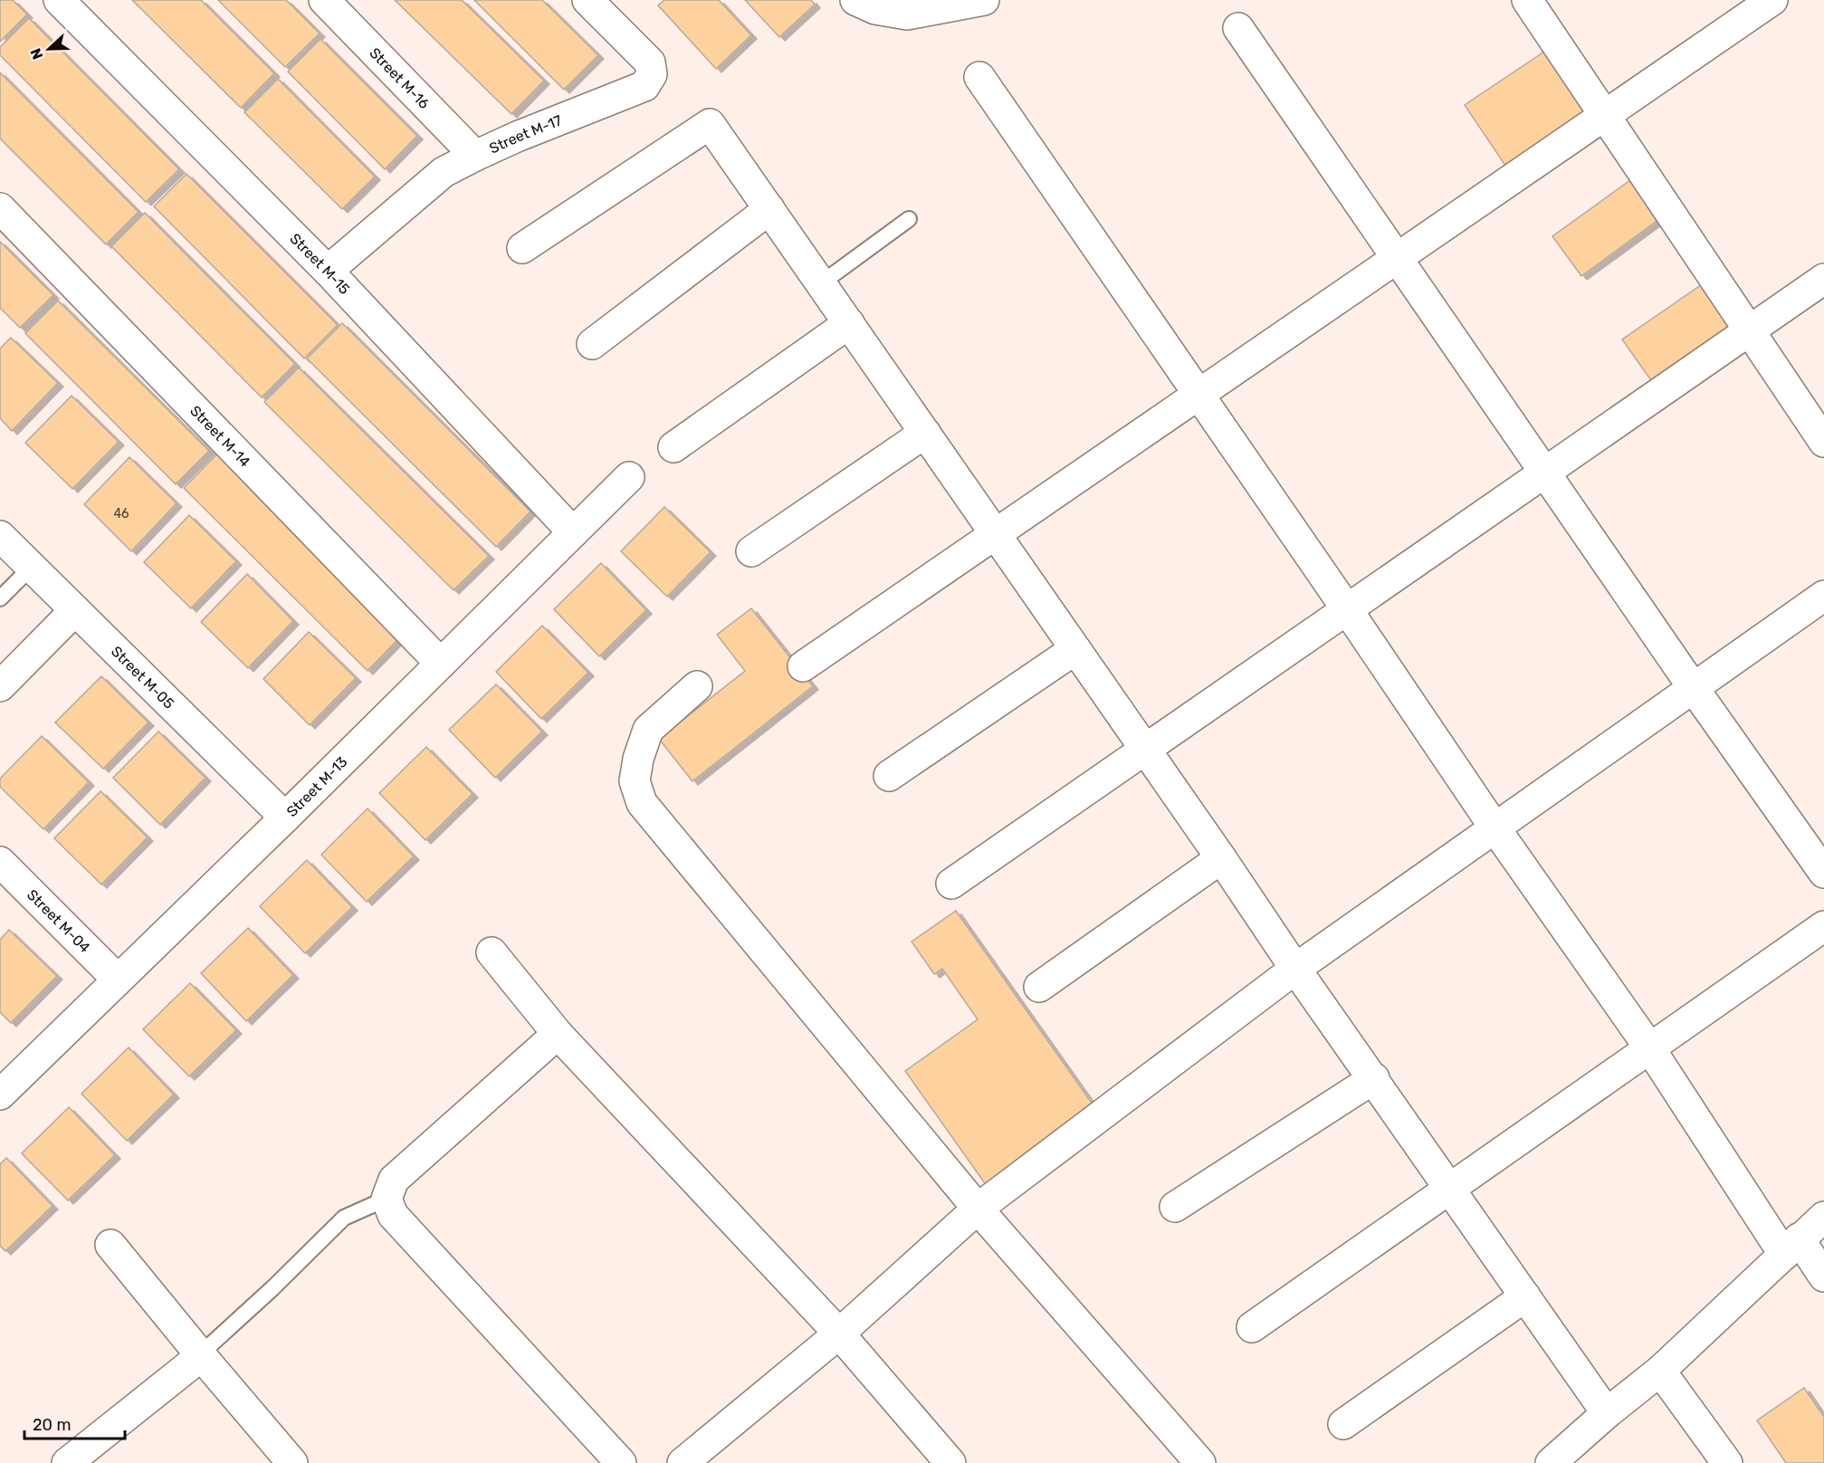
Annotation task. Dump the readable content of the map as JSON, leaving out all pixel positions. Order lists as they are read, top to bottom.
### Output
{
  "streets": {
    "street": [
      "Street M-16",
      "Street M-17",
      "Street M-15",
      "Street M-14",
      "Street M-05",
      "Street M-13",
      "Street M-04"
    ]
  },
  "crossings": [
    ["Street M-16", "Street M-17"],
    ["Street M-17", "Street M-15"],
    ["Street M-15", "Street M-13"],
    ["Street M-14", "Street M-13"],
    ["Street M-05", "Street M-13"],
    ["Street M-13", "Street M-04"]
  ],
  "house_numbers": ["46"],
  "scale_bar": "20 m",
  "north": "left"
}
